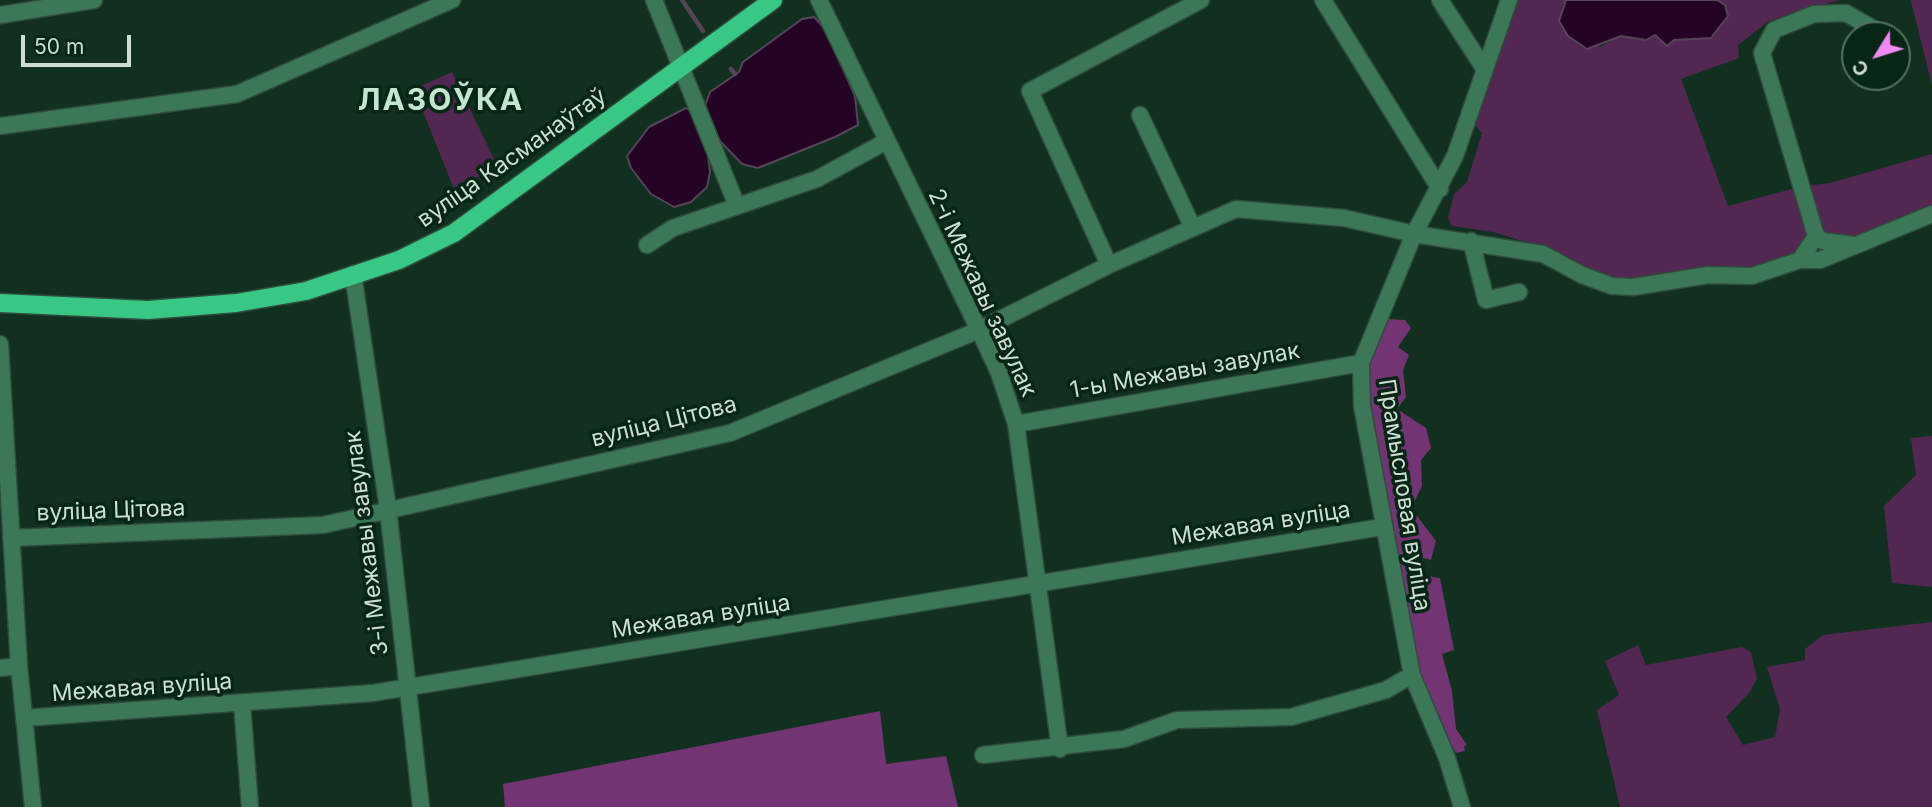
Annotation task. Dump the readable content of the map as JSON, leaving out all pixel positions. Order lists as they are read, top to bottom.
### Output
{
  "streets": {
    "main road": ["вуліца Касманаўтаў"],
    "street": [
      "2-і Межавы завулак",
      "1-ы Межавы завулак",
      "вуліца Цітова",
      "Прамысловая вуліца",
      "Межавая вуліца",
      "3-і Межавы завулак"
    ]
  },
  "crossings": [
    ["вуліца Касманаўтаў", "3-і Межавы завулак"],
    ["2-і Межавы завулак", "1-ы Межавы завулак"],
    ["2-і Межавы завулак", "вуліца Цітова"],
    ["2-і Межавы завулак", "Межавая вуліца"],
    ["1-ы Межавы завулак", "Прамысловая вуліца"],
    ["вуліца Цітова", "Прамысловая вуліца"],
    ["вуліца Цітова", "3-і Межавы завулак"],
    ["Прамысловая вуліца", "Межавая вуліца"],
    ["Межавая вуліца", "3-і Межавы завулак"]
  ],
  "districts": ["ЛАЗОЎКА"],
  "scale_bar": "50 m",
  "north": "bottom left"
}
